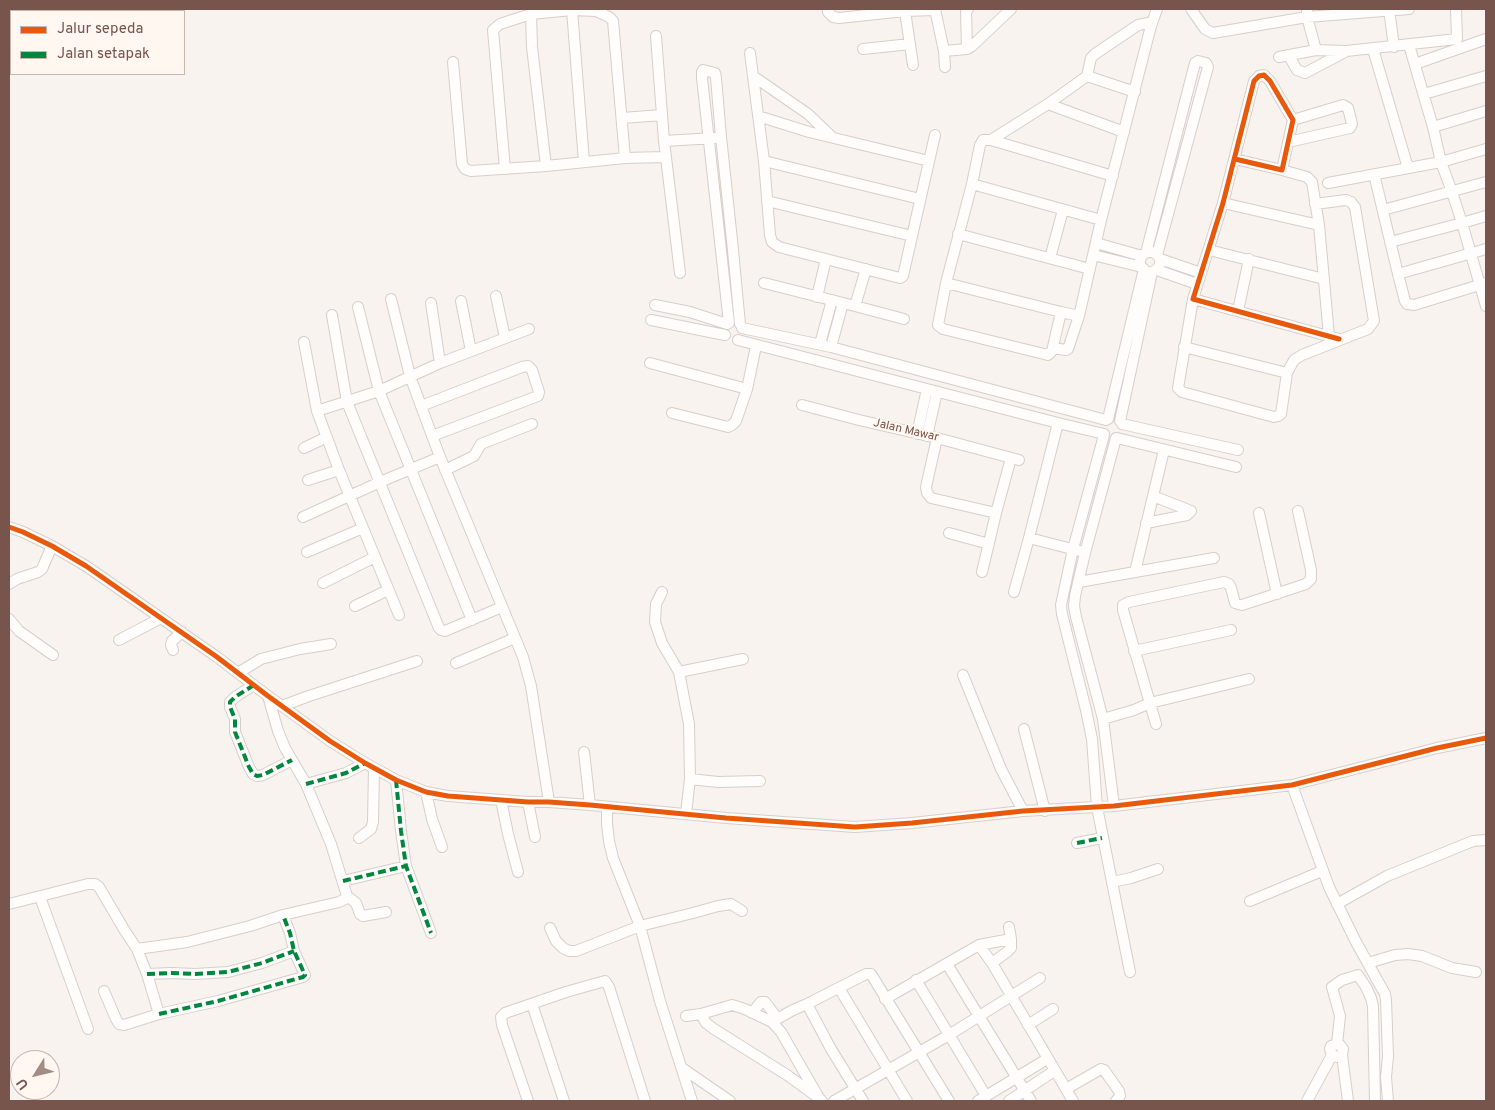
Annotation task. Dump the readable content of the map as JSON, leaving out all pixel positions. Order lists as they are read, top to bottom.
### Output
{
  "streets": {
    "street": ["Jalan Mawar"]
  },
  "legend": ["Jalur sepeda", "Jalan setapak"],
  "north": "bottom left"
}
